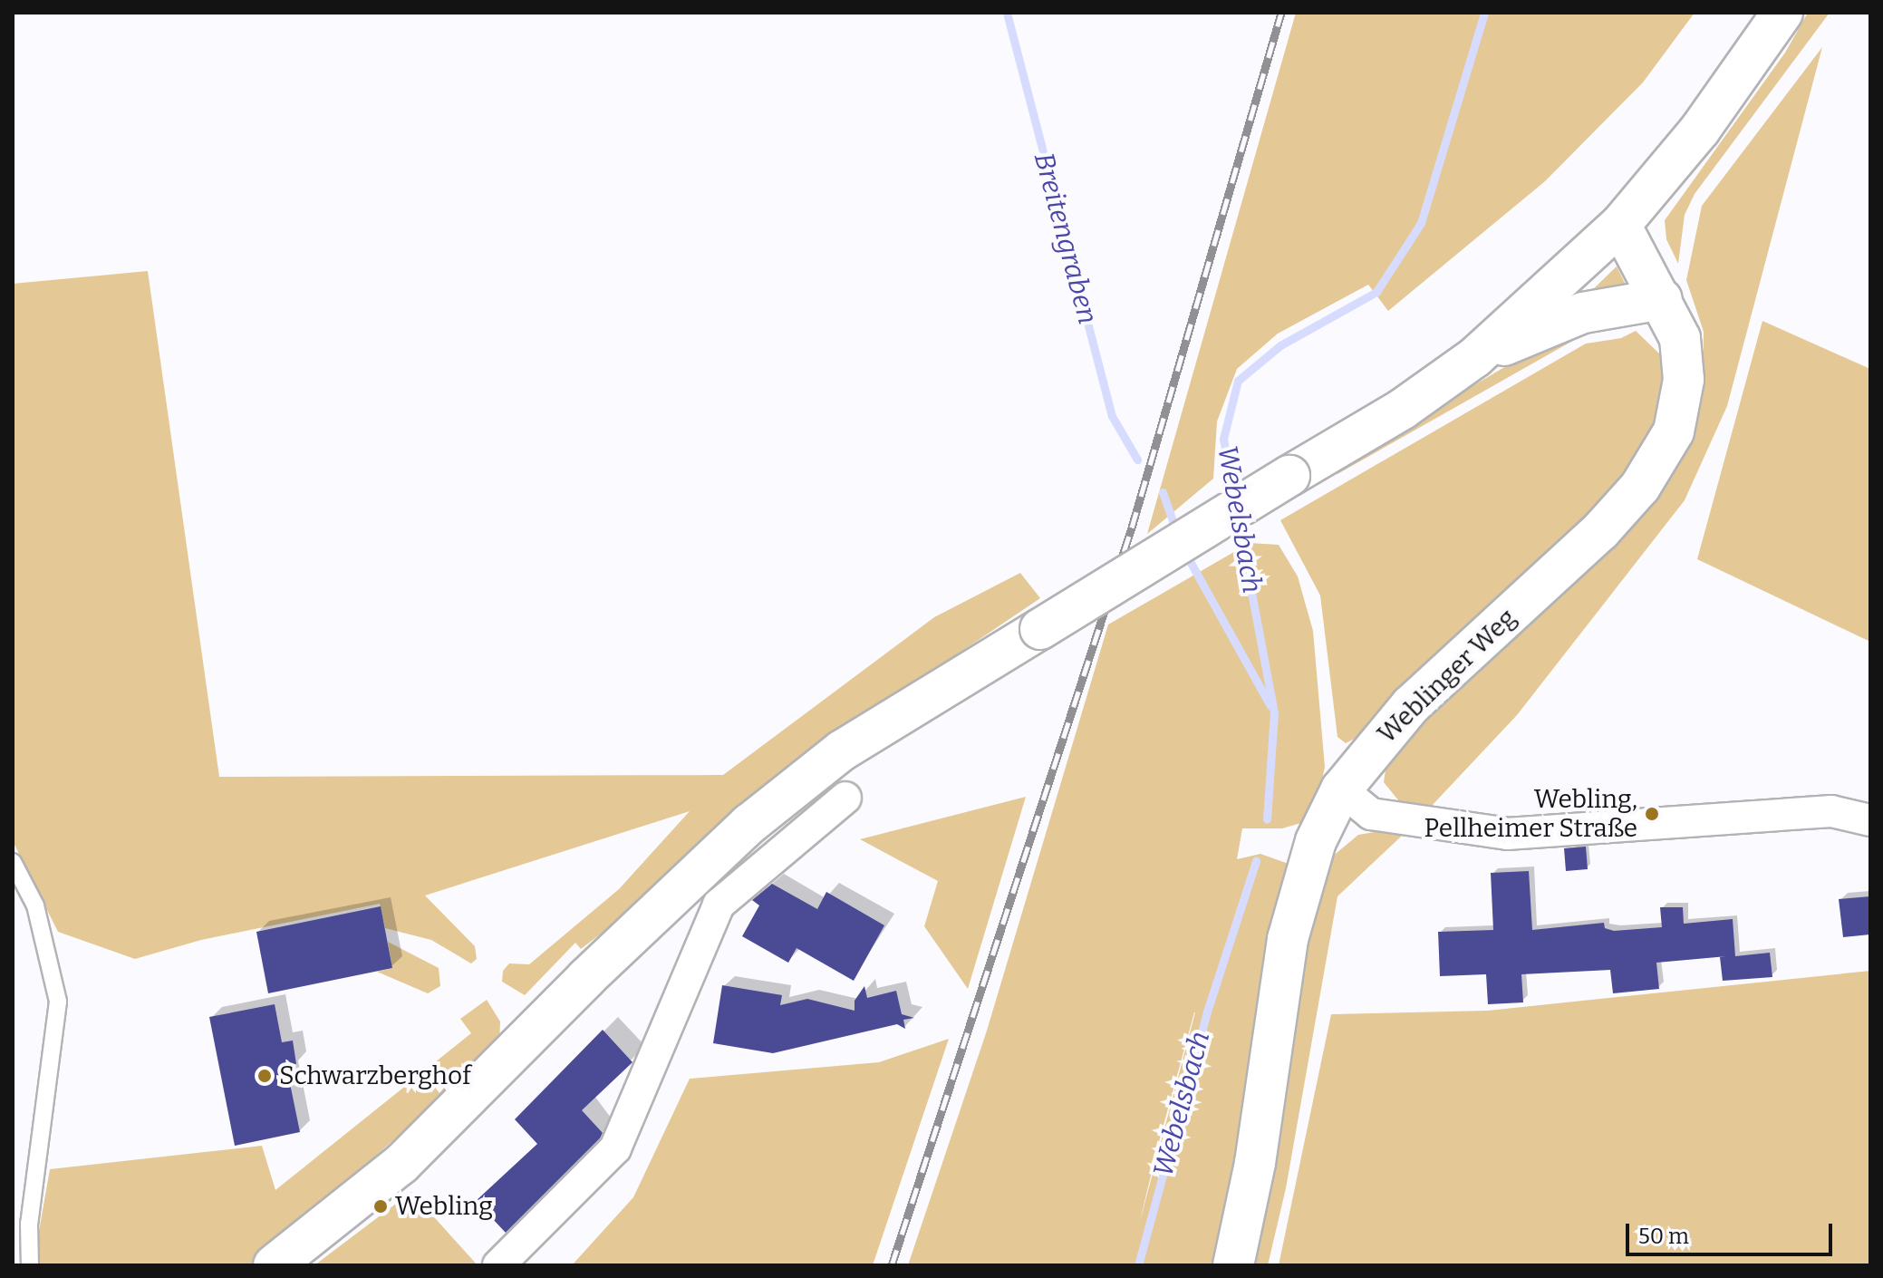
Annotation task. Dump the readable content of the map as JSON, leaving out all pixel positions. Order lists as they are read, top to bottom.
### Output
{
  "streets": {
    "main road": ["Weblinger Weg"]
  },
  "water": ["Breitengraben", "Webelsbach"],
  "places": ["Webling, Pellheimer Straße", "Schwarzberghof", "Webling"],
  "scale_bar": "50 m"
}
